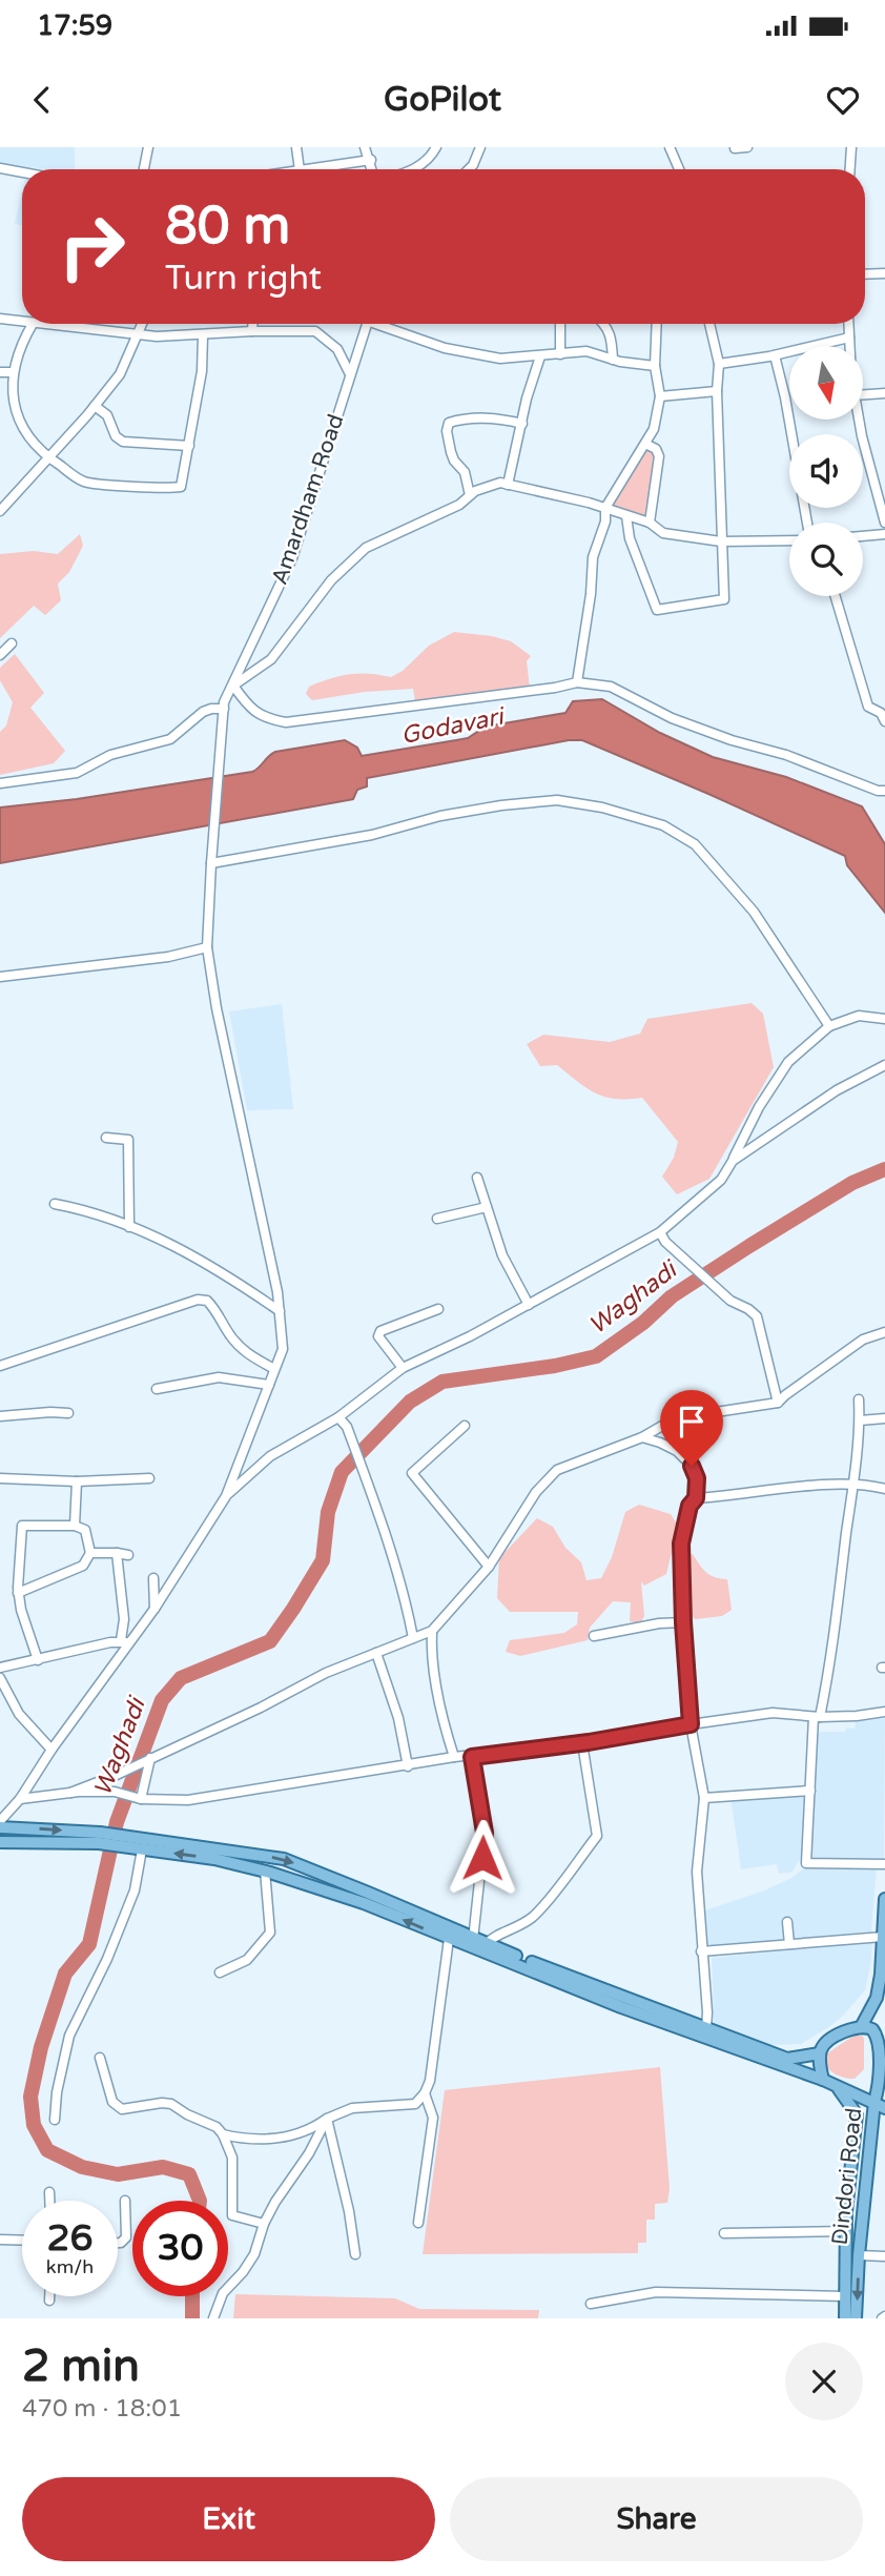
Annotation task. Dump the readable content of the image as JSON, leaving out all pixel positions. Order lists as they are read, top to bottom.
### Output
{
  "streets": {
    "main road": ["Dindori Road"],
    "street": ["Amardham Road"]
  },
  "water": ["Godavari", "Waghadi"],
  "north": "bottom",
  "page": {
    "status": "17:59",
    "header": "GoPilot",
    "turn": ["80 m", "Turn right"],
    "speed": "26 km/h",
    "limit": "30",
    "heading": ["2 min", "470 m · 18:01"],
    "buttons": ["Exit", "Share"]
  }
}
